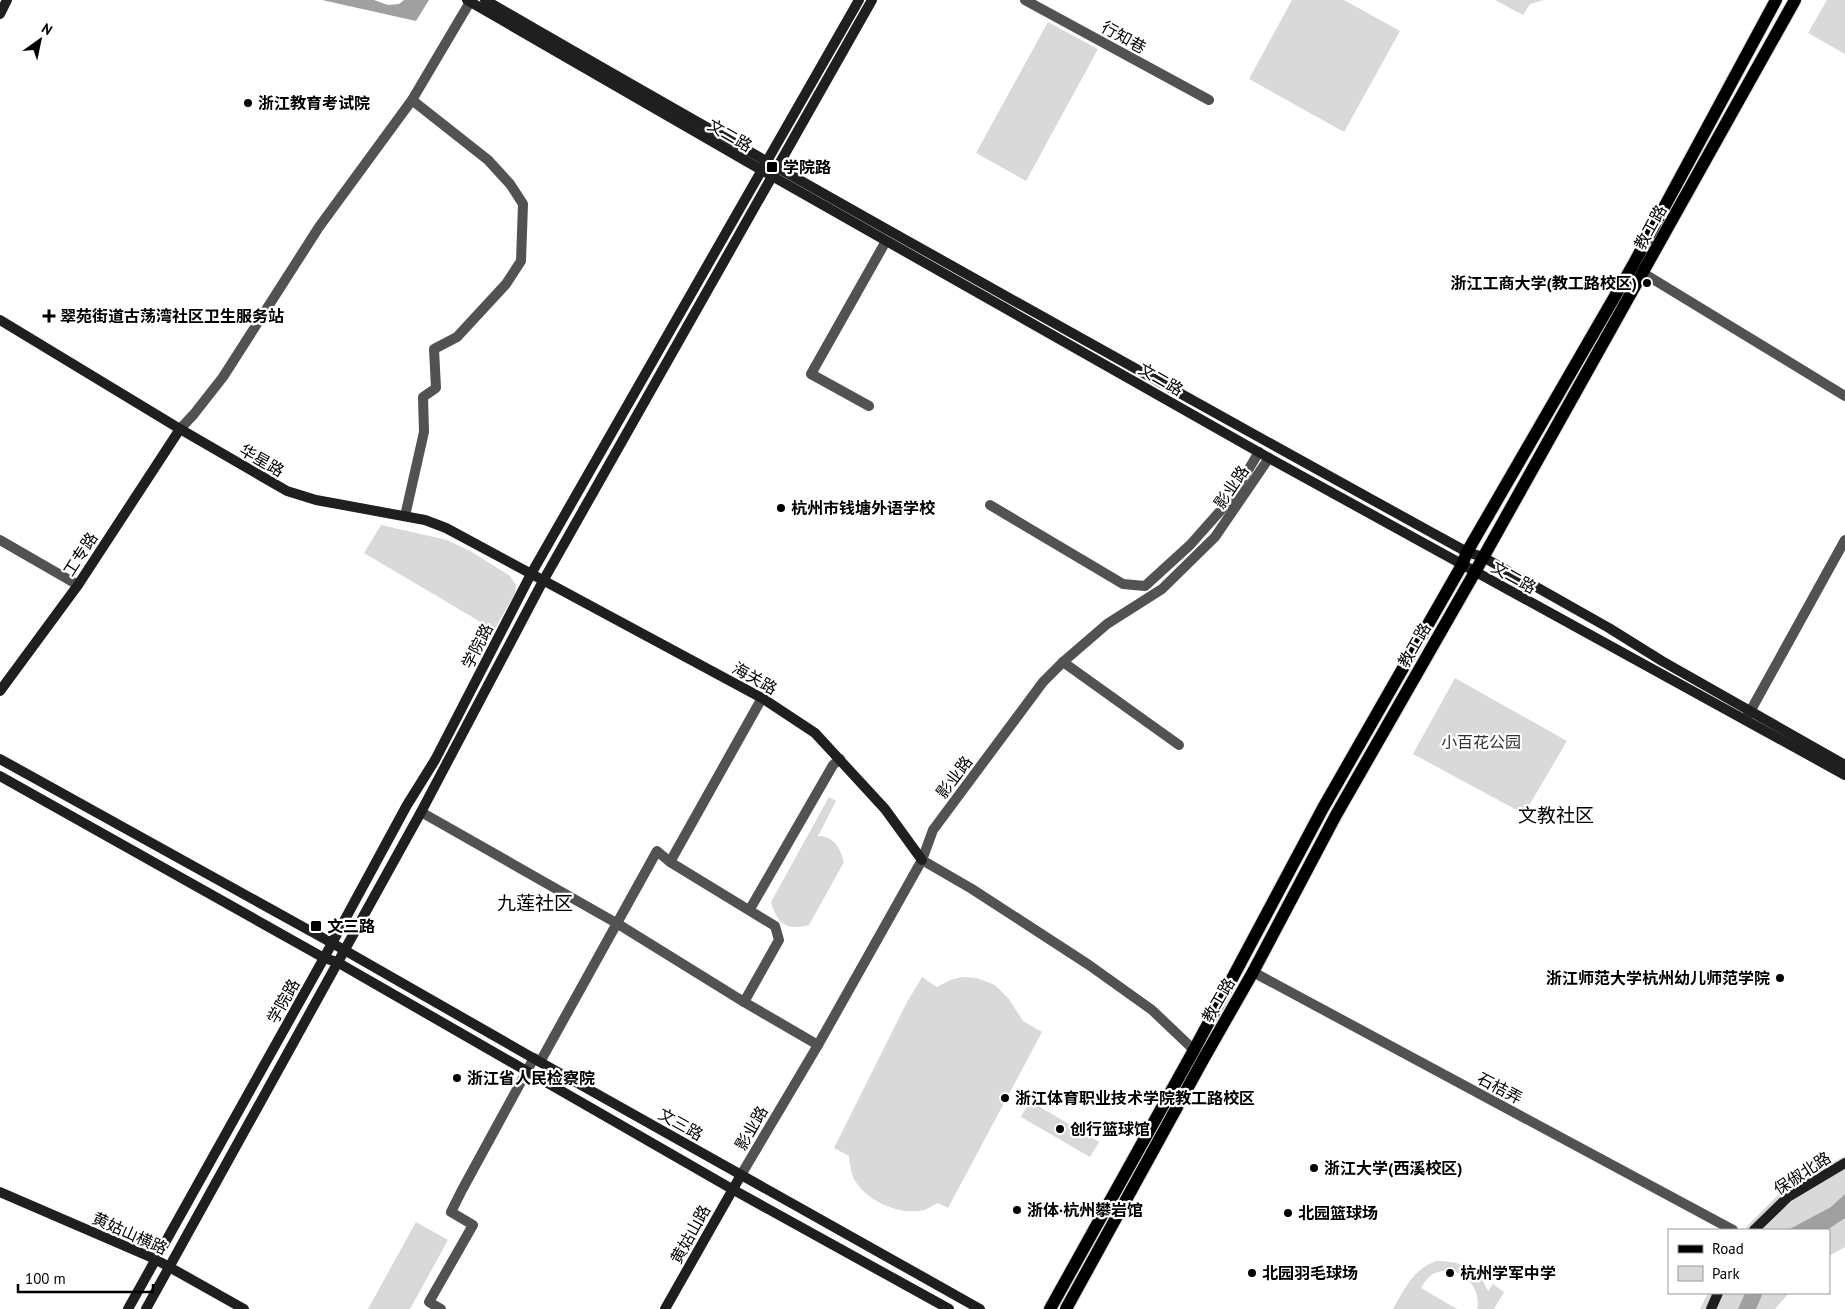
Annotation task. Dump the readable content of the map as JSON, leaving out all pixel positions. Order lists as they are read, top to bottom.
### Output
{
  "streets": {
    "main road": [
      "文二路",
      "教工路",
      "华星路",
      "工专路",
      "学院路",
      "海关路",
      "文三路",
      "保俶北路",
      "黄姑山横路",
      "黄姑山路"
    ],
    "street": ["行知巷", "影业路", "石桔弄"]
  },
  "crossings": [
    ["文二路", "教工路"],
    ["文二路", "影业路"],
    ["文二路", "学院路"],
    ["教工路", "石桔弄"],
    ["华星路", "工专路"],
    ["华星路", "学院路"],
    ["华星路", "海关路"],
    ["影业路", "海关路"],
    ["影业路", "文三路"],
    ["影业路", "黄姑山路"],
    ["学院路", "海关路"],
    ["学院路", "文三路"],
    ["学院路", "黄姑山横路"],
    ["文三路", "黄姑山路"]
  ],
  "districts": ["文教社区", "九莲社区"],
  "parks": ["小百花公园"],
  "places": {
    "other": [
      "浙江教育考试院",
      "浙江工商大学(教工路校区)",
      "杭州市钱塘外语学校",
      "浙江师范大学杭州幼儿师范学院",
      "浙江省人民检察院",
      "浙江体育职业技术学院教工路校区",
      "创行篮球馆",
      "浙江大学(西溪校区)",
      "浙体·杭州攀岩馆",
      "北园篮球场",
      "北园羽毛球场",
      "杭州学军中学"
    ],
    "transit": ["学院路", "文三路"],
    "health": ["翠苑街道古荡湾社区卫生服务站"]
  },
  "legend": ["Road", "Park"],
  "scale_bar": "100 m",
  "north": "top right"
}
